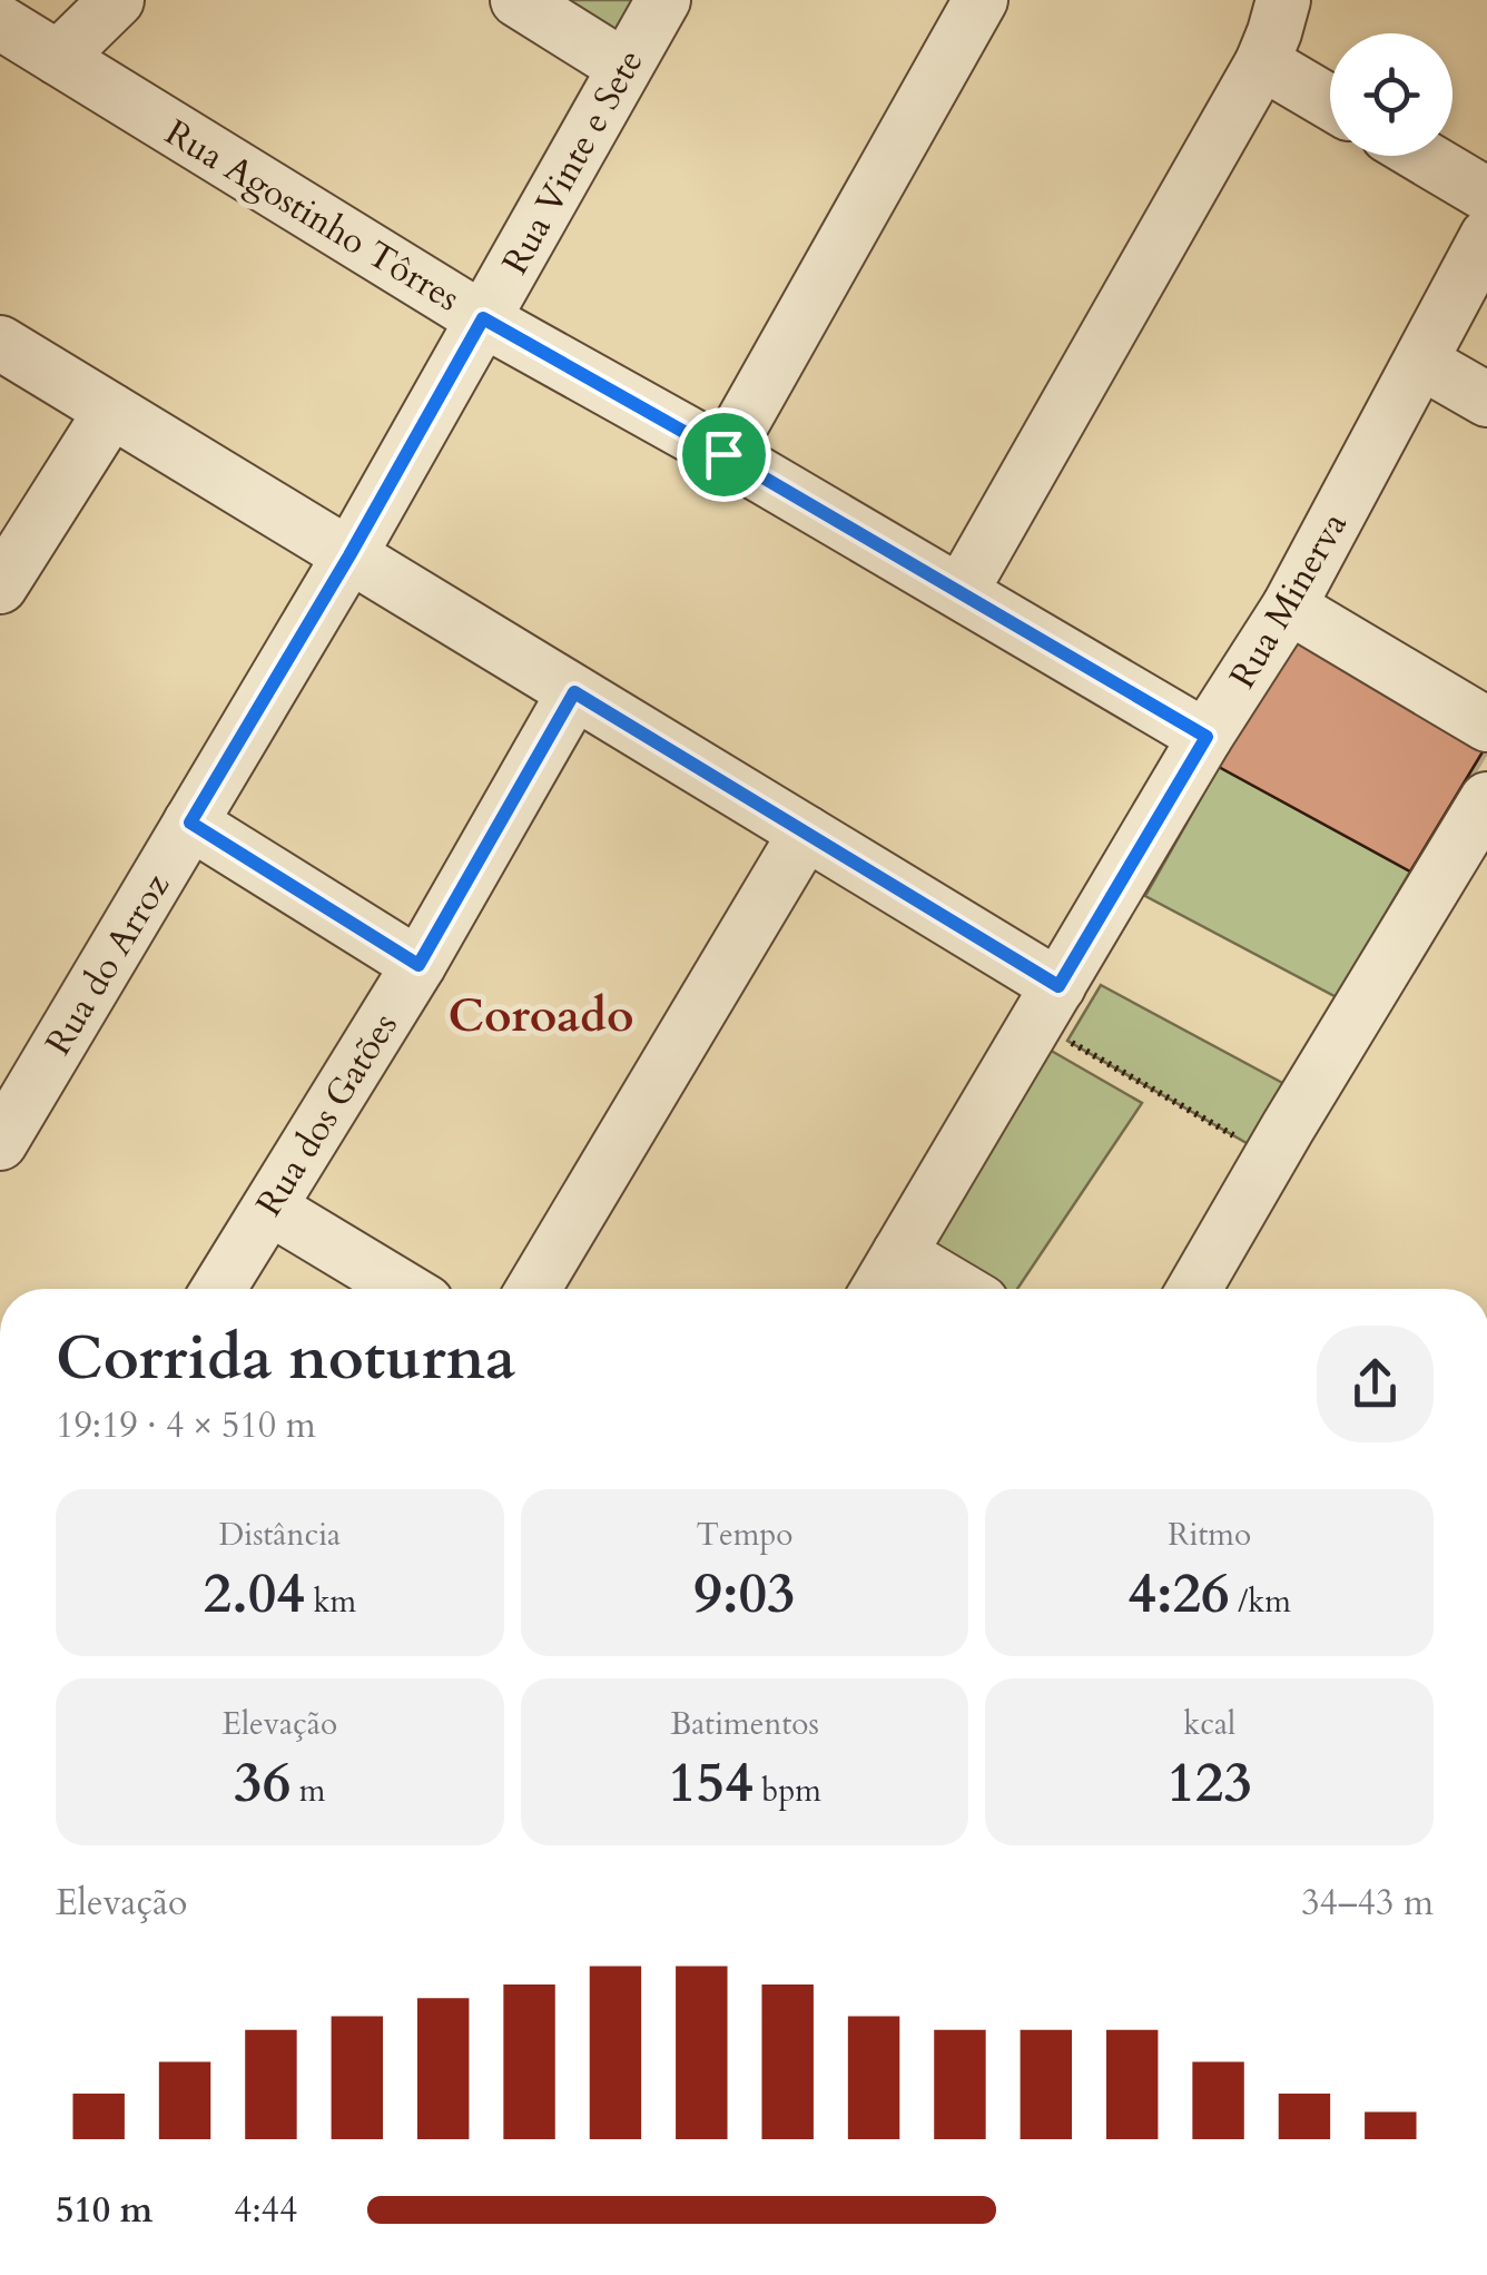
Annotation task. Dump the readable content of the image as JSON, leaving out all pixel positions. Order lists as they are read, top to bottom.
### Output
{
  "streets": {
    "street": [
      "Rua Vinte e Sete",
      "Rua Agostinho Tôrres",
      "Rua Minerva",
      "Rua do Arroz",
      "Rua dos Gatões"
    ]
  },
  "crossings": [
    ["Rua Vinte e Sete", "Rua Agostinho Tôrres"],
    ["Rua Vinte e Sete", "Rua do Arroz"],
    ["Rua Agostinho Tôrres", "Rua Minerva"]
  ],
  "districts": ["Coroado"],
  "page": {
    "heading": ["Corrida noturna", "19:19 · 4 × 510 m"],
    "stats": [
      ["Distância", "2.04 km"],
      ["Tempo", "9:03"],
      ["Ritmo", "4:26 /km"],
      ["Elevação", "36 m"],
      ["Batimentos", "154 bpm"],
      ["kcal", "123"]
    ],
    "chart": ["Elevação", "34–43 m"],
    "list": [
      {
        "name": "510 m",
        "note": "4:44"
      }
    ]
  }
}
